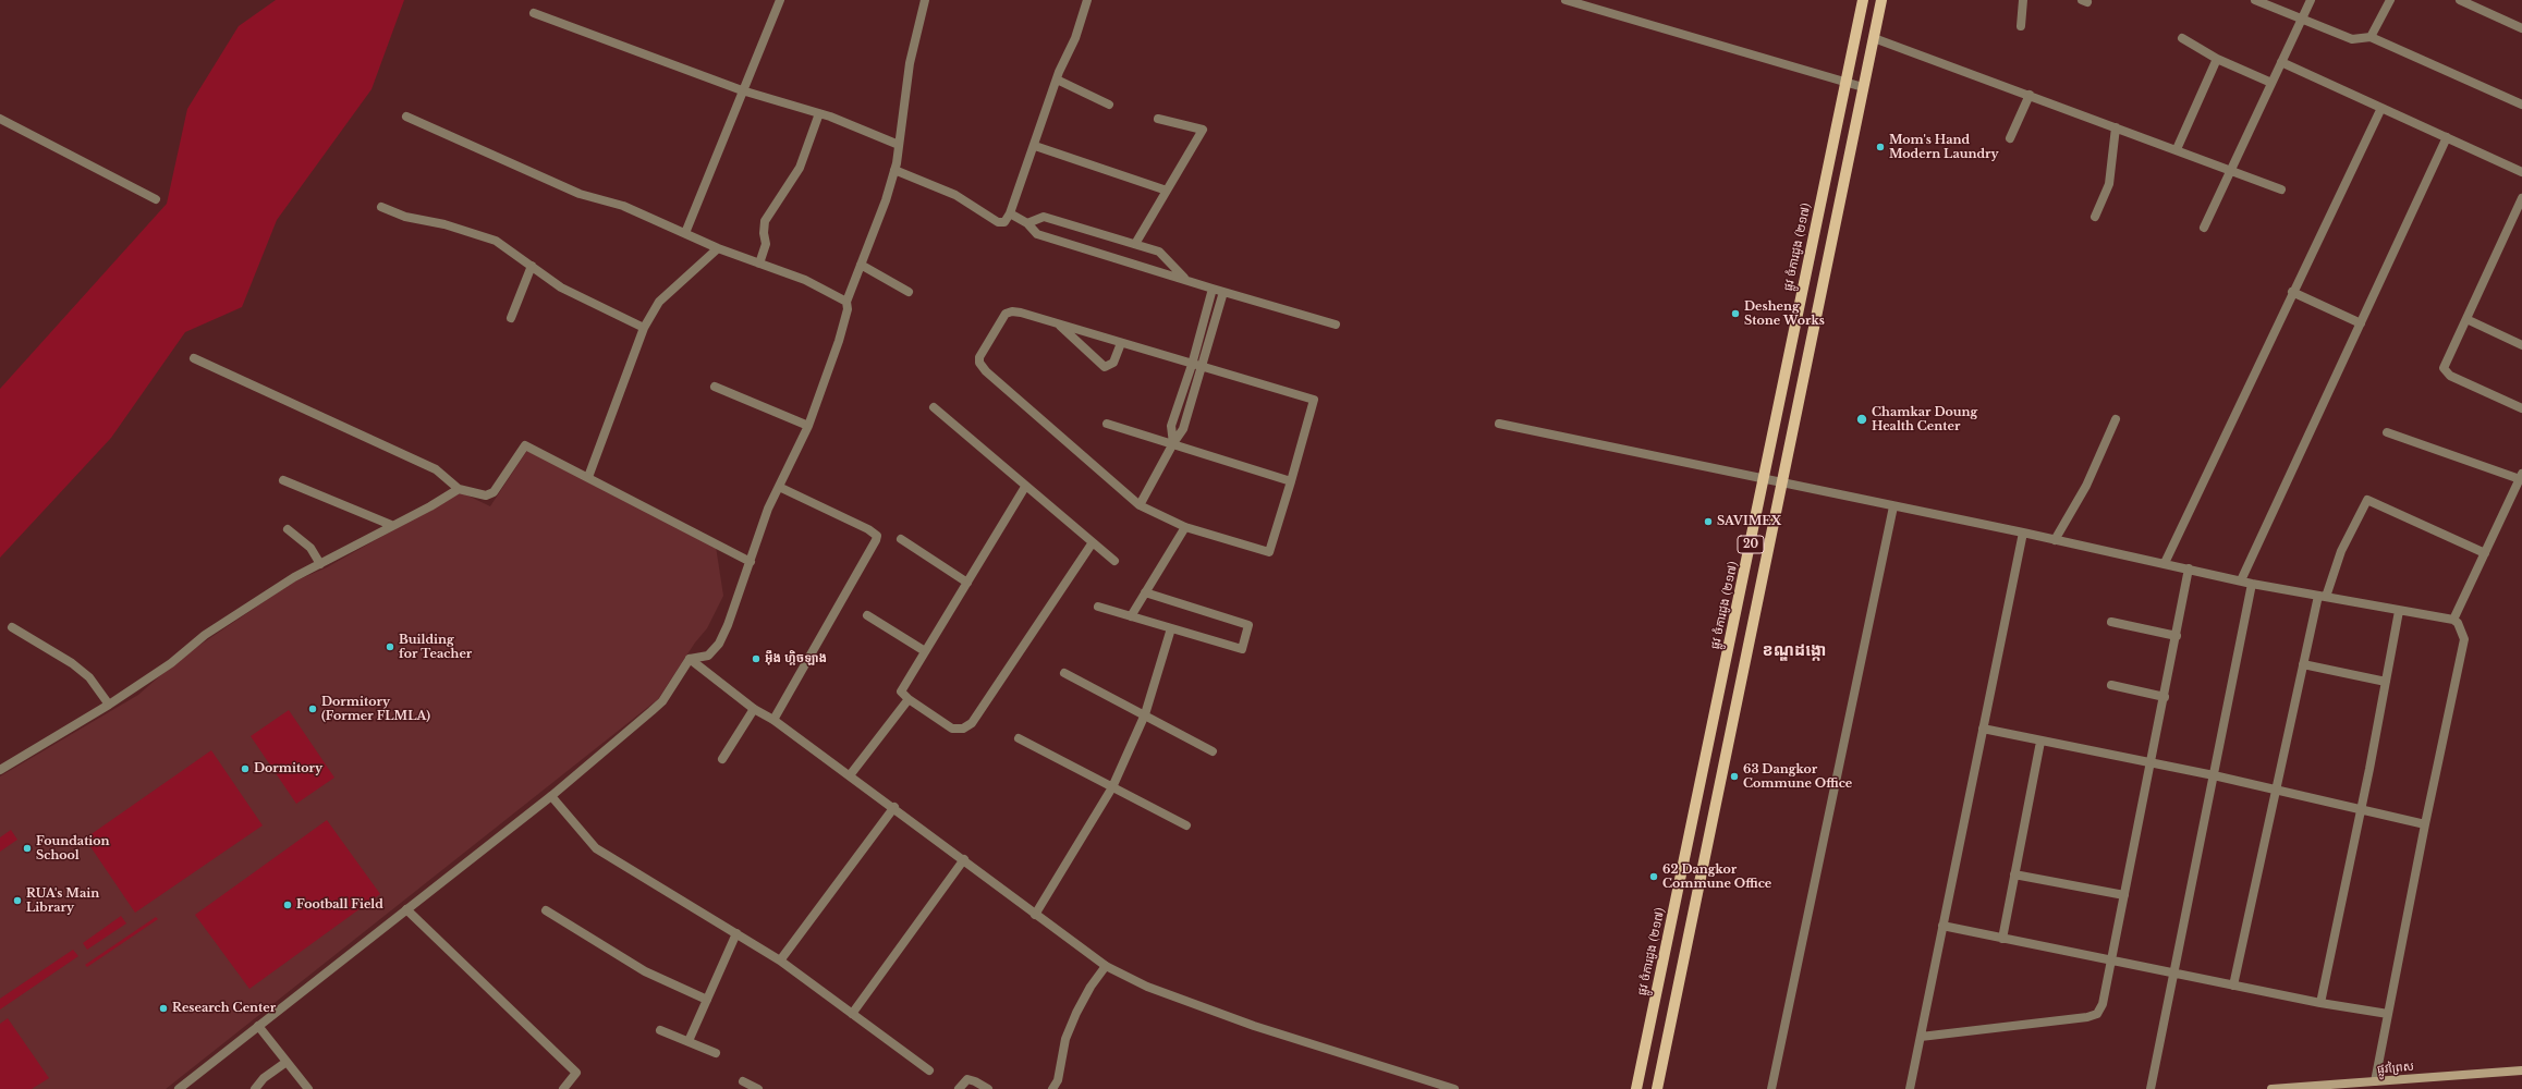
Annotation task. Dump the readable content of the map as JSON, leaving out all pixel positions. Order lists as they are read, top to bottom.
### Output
{
  "streets": {
    "main road": ["ផ្លូវ ចំការដូង (២១៧)", "20", "ផ្លូវព្រៃស"]
  },
  "districts": ["ខណ្ឌដង្កោ"],
  "places": [
    "Mom's Hand Modern Laundry",
    "Desheng Stone Works",
    "Chamkar Doung Health Center",
    "SAVIMEX",
    "Building for Teacher",
    "អ៊ឹង ហ្គិចឡាង",
    "Dormitory (Former FLMLA)",
    "Dormitory",
    "63 Dangkor Commune Office",
    "Foundation School",
    "62 Dangkor Commune Office",
    "RUA's Main Library",
    "Football Field",
    "Research Center"
  ]
}
